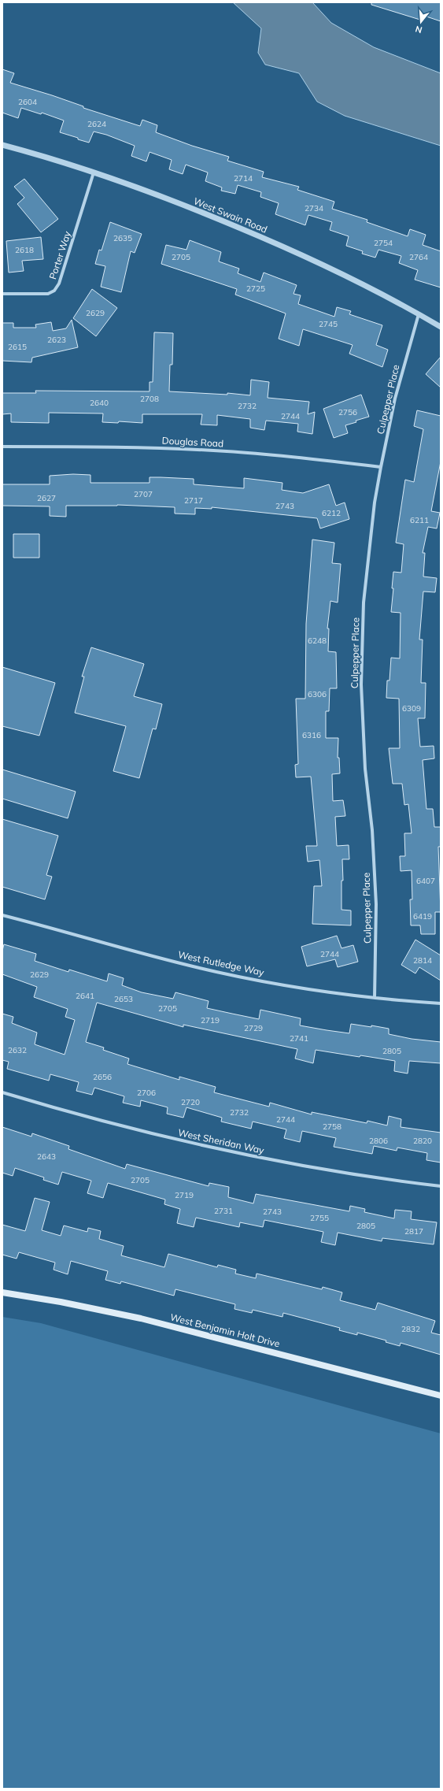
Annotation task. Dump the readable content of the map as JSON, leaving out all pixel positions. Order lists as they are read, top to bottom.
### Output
{
  "streets": {
    "main road": ["West Benjamin Holt Drive"],
    "street": [
      "West Swain Road",
      "Porter Way",
      "Culpepper Place",
      "Douglas Road",
      "West Rutledge Way",
      "West Sheridan Way"
    ]
  },
  "crossings": [
    ["West Swain Road", "Porter Way"],
    ["West Swain Road", "Culpepper Place"],
    ["Culpepper Place", "Douglas Road"],
    ["Culpepper Place", "West Rutledge Way"]
  ],
  "house_numbers": [
    "2604",
    "2624",
    "2714",
    "2734",
    "2635",
    "2754",
    "2618",
    "2705",
    "2764",
    "2725",
    "2629",
    "2745",
    "2623",
    "2615",
    "2708",
    "2640",
    "2732",
    "2756",
    "2744",
    "2707",
    "2627",
    "2717",
    "2743",
    "6212",
    "6211",
    "6248",
    "6306",
    "6309",
    "6316",
    "6407",
    "6419",
    "2744",
    "2814",
    "2629",
    "2641",
    "2653",
    "2705",
    "2719",
    "2729",
    "2741",
    "2632",
    "2805",
    "2656",
    "2706",
    "2720",
    "2732",
    "2744",
    "2758",
    "2806",
    "2820",
    "2643",
    "2705",
    "2719",
    "2731",
    "2743",
    "2755",
    "2805",
    "2817",
    "2832"
  ],
  "north": "bottom"
}
